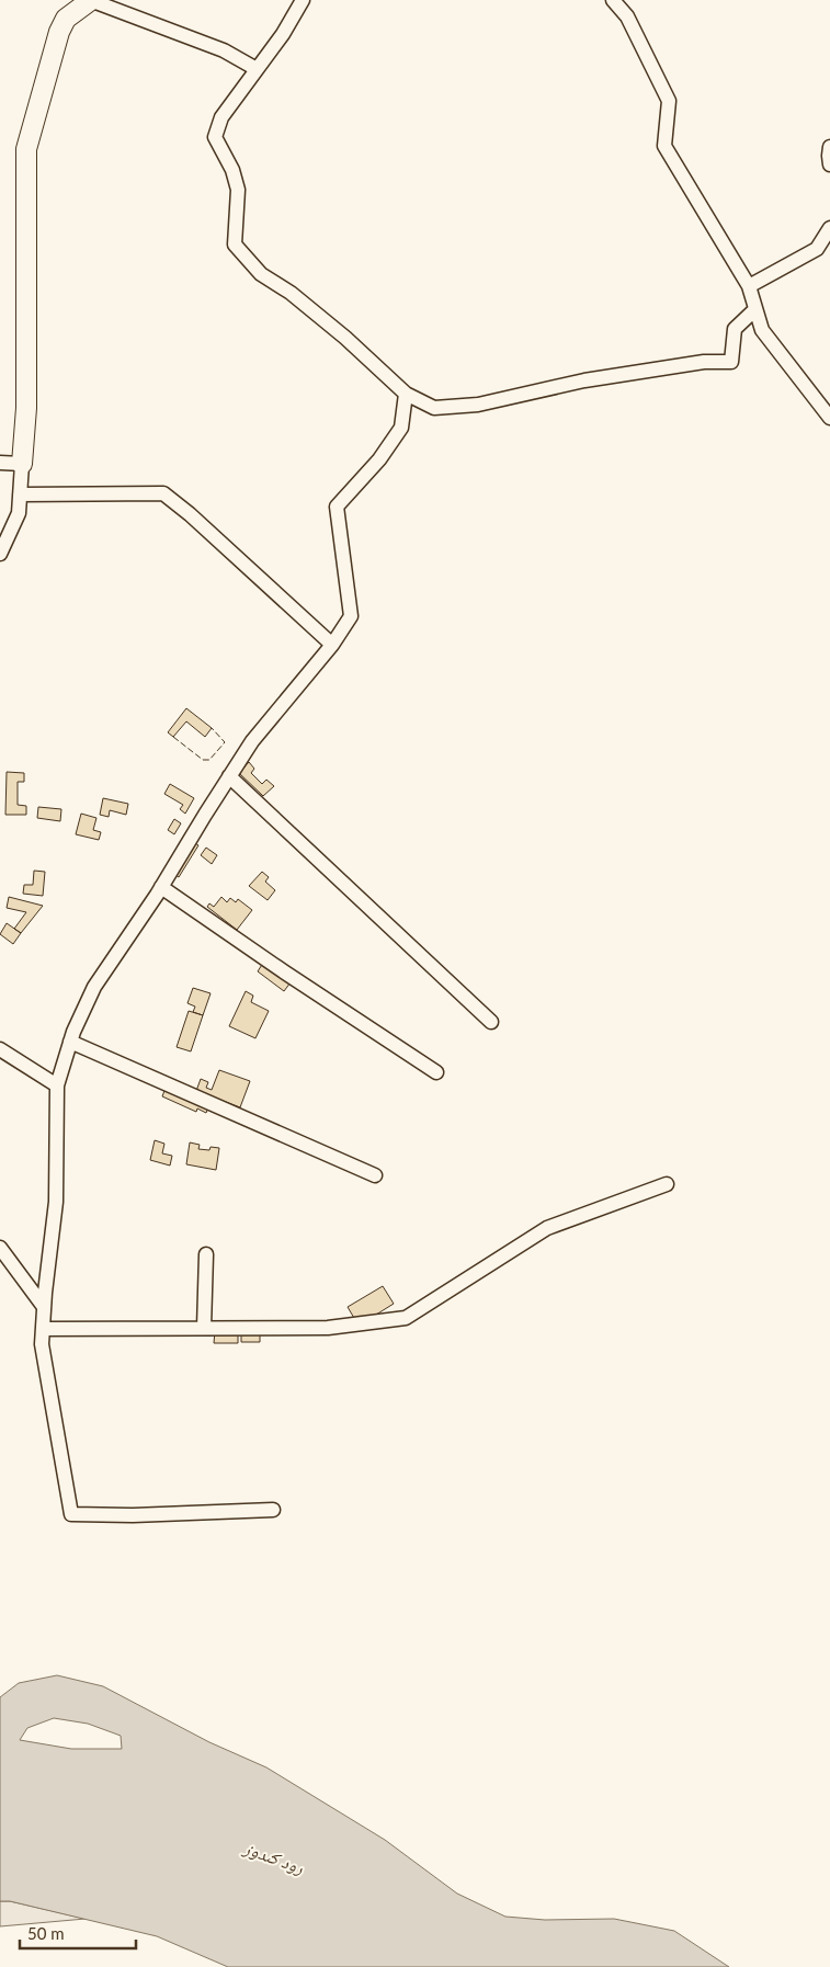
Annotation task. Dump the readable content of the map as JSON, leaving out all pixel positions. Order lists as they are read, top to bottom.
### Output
{
  "water": ["رود کندوز"],
  "scale_bar": "50 m"
}
